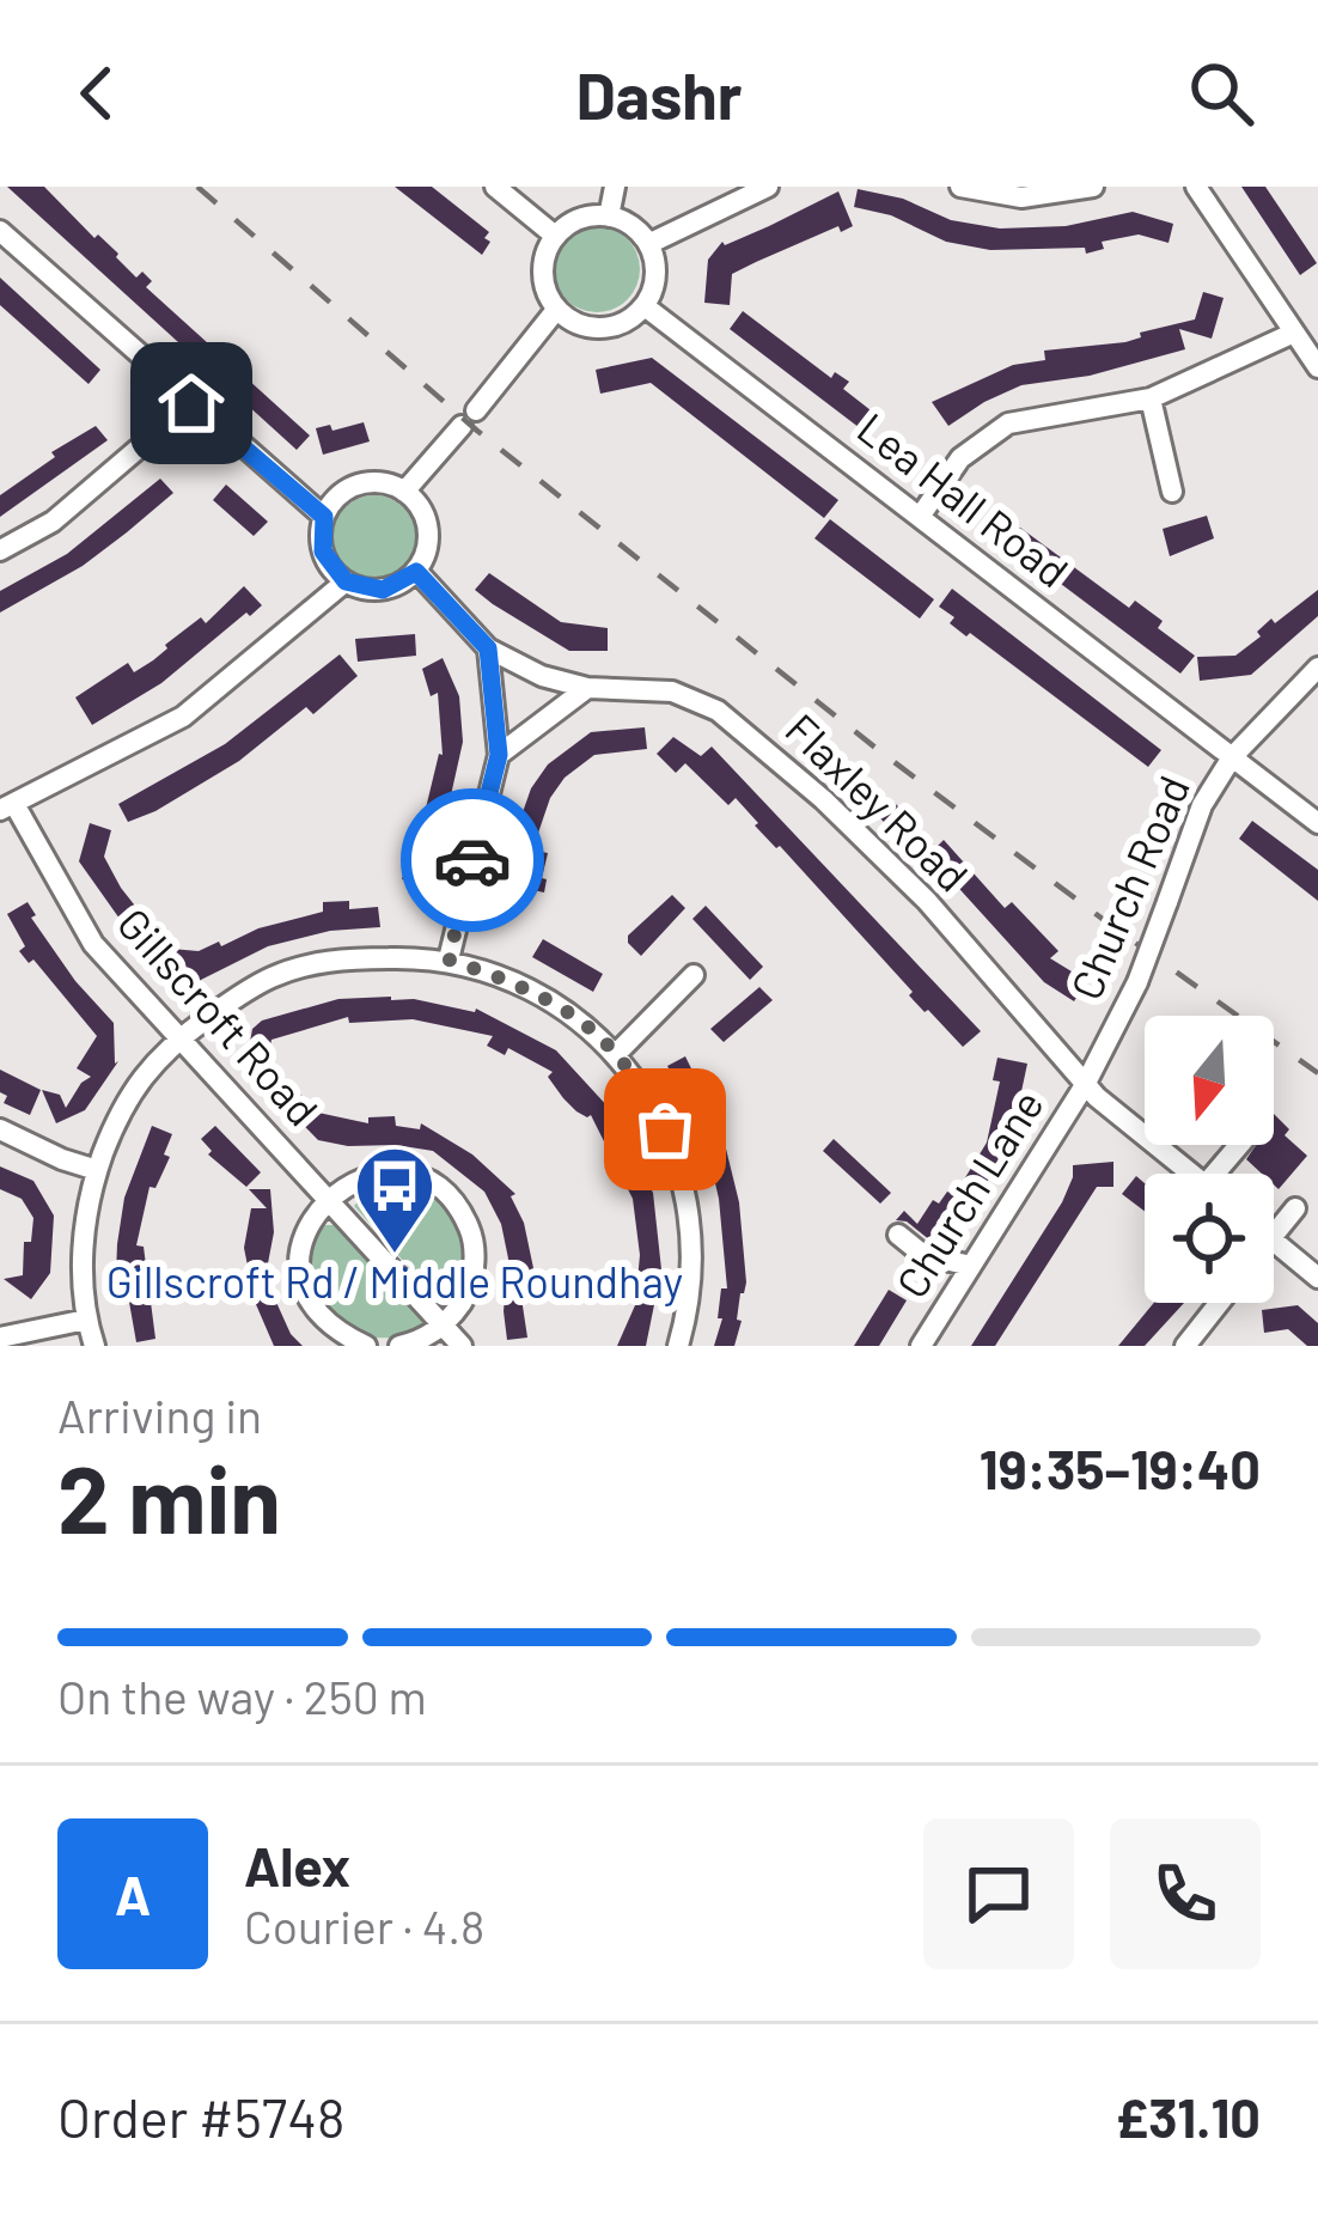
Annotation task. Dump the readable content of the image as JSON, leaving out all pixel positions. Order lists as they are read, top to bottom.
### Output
{
  "streets": {
    "street": [
      "Lea Hall Road",
      "Flaxley Road",
      "Church Road",
      "Gillscroft Road",
      "Church Lane"
    ]
  },
  "crossings": [
    ["Lea Hall Road", "Church Road"],
    ["Flaxley Road", "Church Road"],
    ["Flaxley Road", "Church Lane"],
    ["Church Road", "Church Lane"]
  ],
  "places": {
    "bus stop": ["Gillscroft Rd / Middle Roundhay"]
  },
  "north": "bottom",
  "page": {
    "header": "Dashr",
    "heading": ["2 min", "Arriving in", "19:35–19:40"],
    "panel": [
      "Alex",
      "Courier · 4.8",
      "Order #5748",
      "£31.10"
    ],
    "bar": "On the way · 250 m",
    "round": "A"
  }
}
